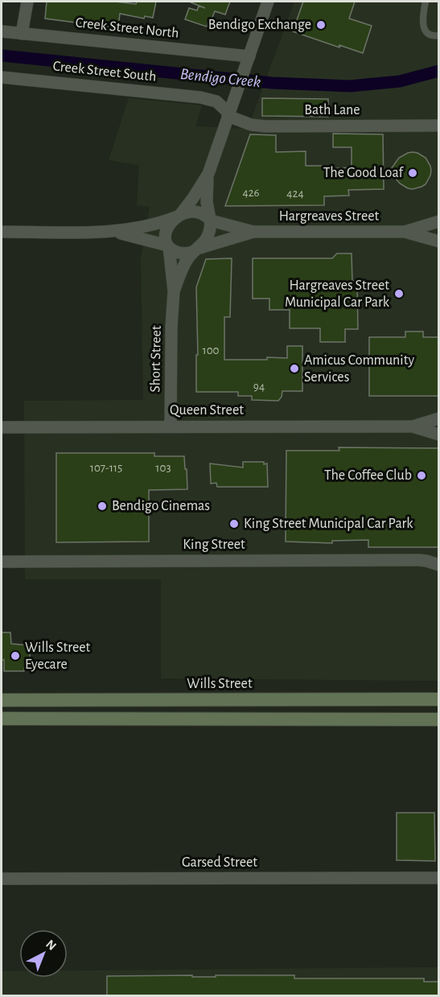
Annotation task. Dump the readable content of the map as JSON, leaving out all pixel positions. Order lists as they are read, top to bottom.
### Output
{
  "streets": {
    "main road": ["Wills Street"],
    "street": [
      "Creek Street North",
      "Creek Street South",
      "Bath Lane",
      "Hargreaves Street",
      "Short Street",
      "Queen Street",
      "King Street",
      "Garsed Street"
    ]
  },
  "crossings": [
    ["Creek Street South", "Bath Lane"],
    ["Hargreaves Street", "Short Street"],
    ["Short Street", "Queen Street"]
  ],
  "water": ["Bendigo Creek"],
  "places": [
    "Bendigo Exchange",
    "The Good Loaf",
    "Hargreaves Street Municipal Car Park",
    "Amicus Community Services",
    "The Coffee Club",
    "Bendigo Cinemas",
    "King Street Municipal Car Park",
    "Wills Street Eyecare"
  ],
  "house_numbers": [
    "426",
    "424",
    "100",
    "94",
    "107-115",
    "103"
  ],
  "north": "top right"
}
